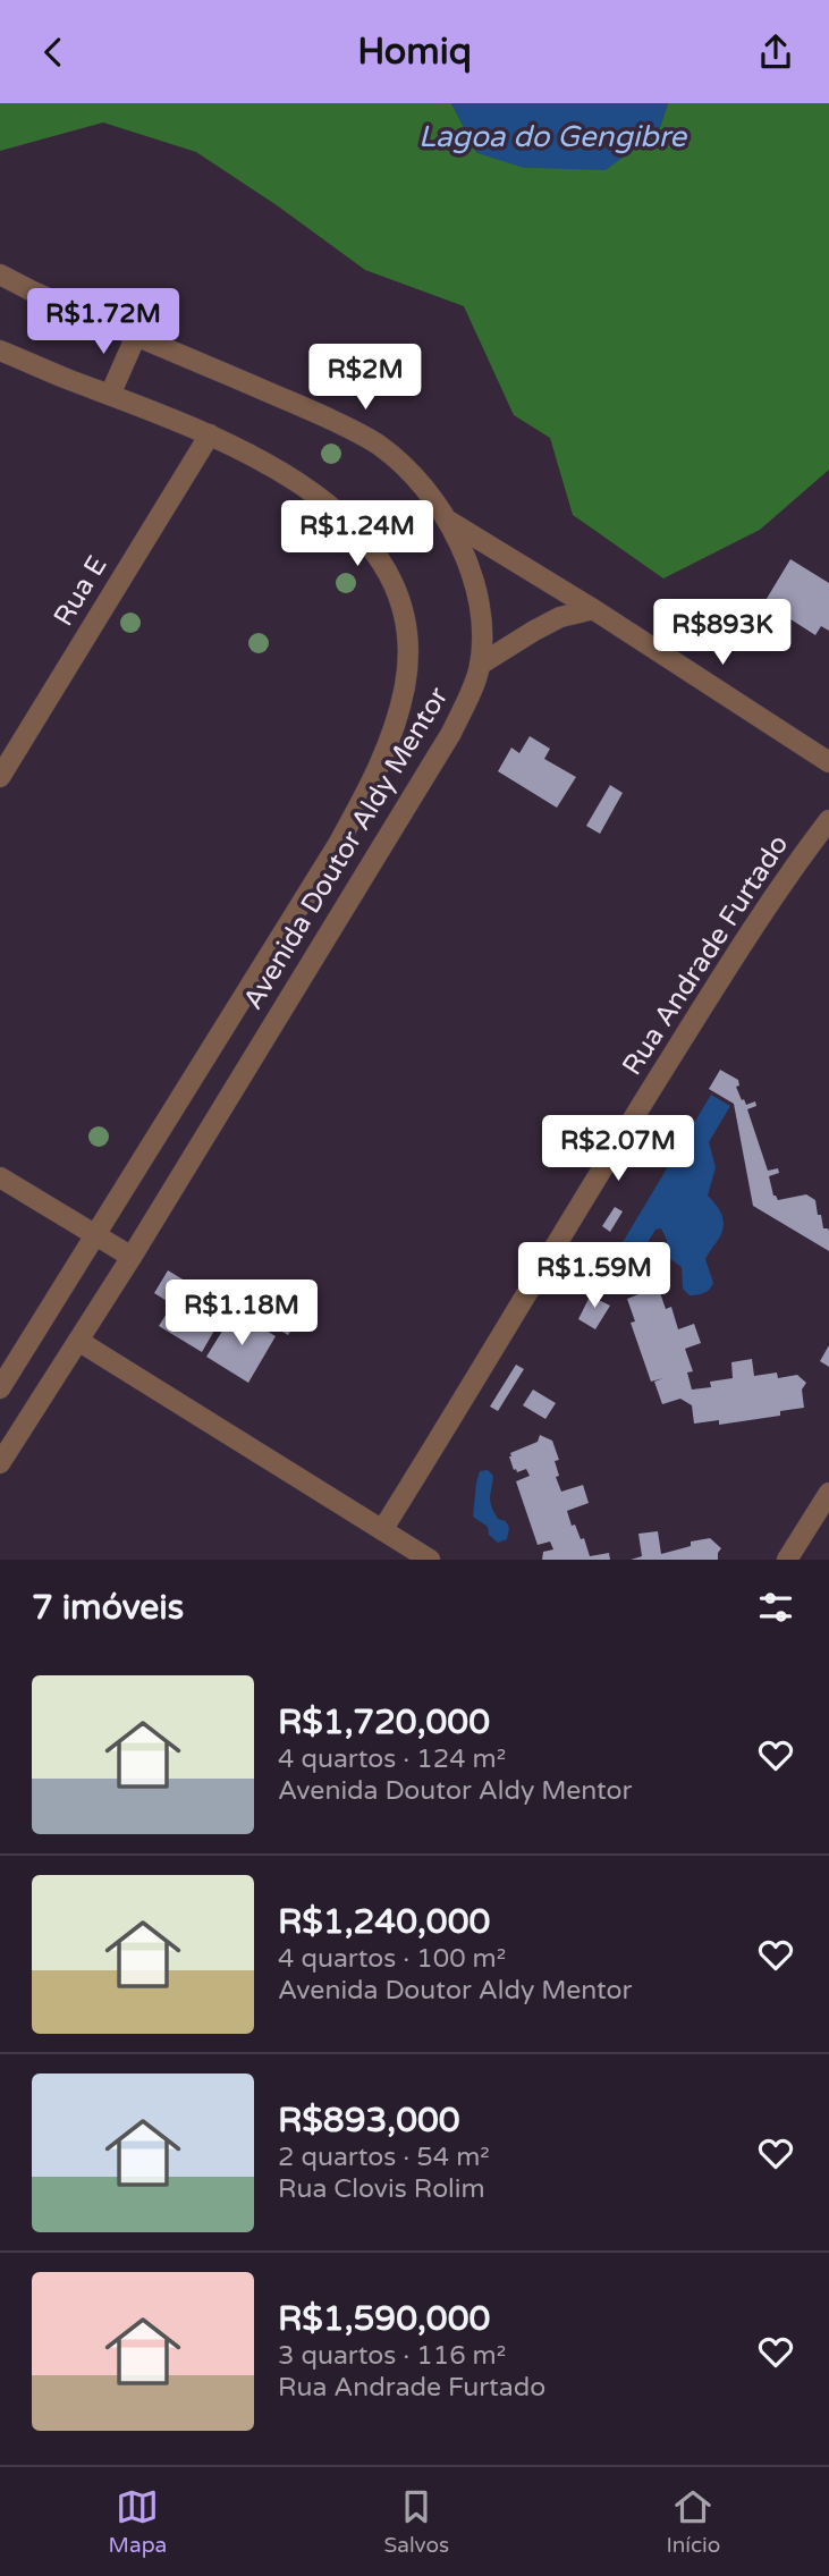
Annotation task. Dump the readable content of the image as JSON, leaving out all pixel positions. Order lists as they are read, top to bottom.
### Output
{
  "streets": {
    "street": ["Rua E", "Avenida Doutor Aldy Mentor", "Rua Andrade Furtado"]
  },
  "crossings": [
    ["Rua E", "Avenida Doutor Aldy Mentor"]
  ],
  "water": ["Lagoa do Gengibre"],
  "page": {
    "header": "Homiq",
    "price": [
      "R$1.72M",
      "R$2M",
      "R$1.24M",
      "R$893K",
      "R$2.07M",
      "R$1.59M",
      "R$1.18M"
    ],
    "heading": "7 imóveis",
    "list": [
      {
        "name": "R$1,720,000",
        "note": "4 quartos · 124 m² · Avenida Doutor Aldy Mentor"
      },
      {
        "name": "R$1,240,000",
        "note": "4 quartos · 100 m² · Avenida Doutor Aldy Mentor"
      },
      {
        "name": "R$893,000",
        "note": "2 quartos · 54 m² · Rua Clovis Rolim"
      },
      {
        "name": "R$1,590,000",
        "note": "3 quartos · 116 m² · Rua Andrade Furtado"
      }
    ],
    "tabs": ["Mapa", "Salvos", "Início"]
  }
}
